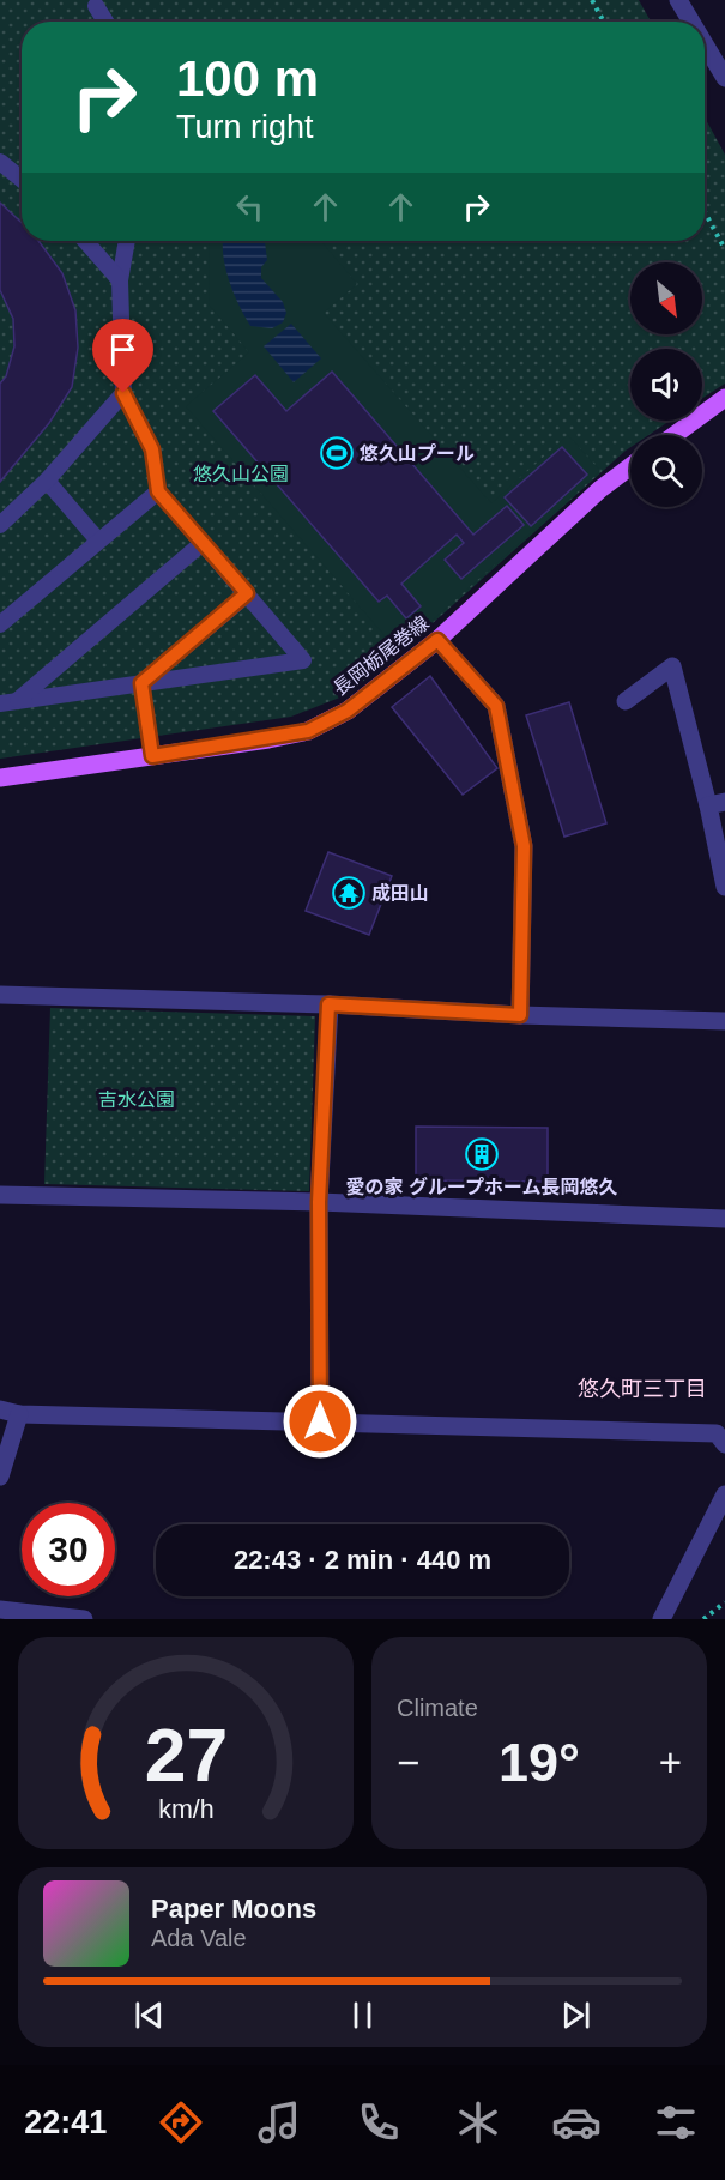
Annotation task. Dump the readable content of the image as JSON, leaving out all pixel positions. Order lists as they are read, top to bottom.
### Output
{
  "streets": {
    "main road": ["長岡栃尾巻線"]
  },
  "districts": ["悠久町三丁目"],
  "parks": ["悠久山公園", "吉水公園"],
  "places": {
    "sports": ["悠久山プール"],
    "temple": ["成田山"],
    "building": ["愛の家 グループホーム長岡悠久"]
  },
  "north": "bottom right",
  "page": {
    "turn": ["100 m", "Turn right"],
    "limit": "30",
    "trip": "22:43 · 2 min · 440 m",
    "tile": "Climate",
    "heat": ["−", "19°", "+"],
    "song": ["Paper Moons", "Ada Vale"],
    "tabs": "22:41",
    "gauge": ["27", "km/h"]
  }
}
